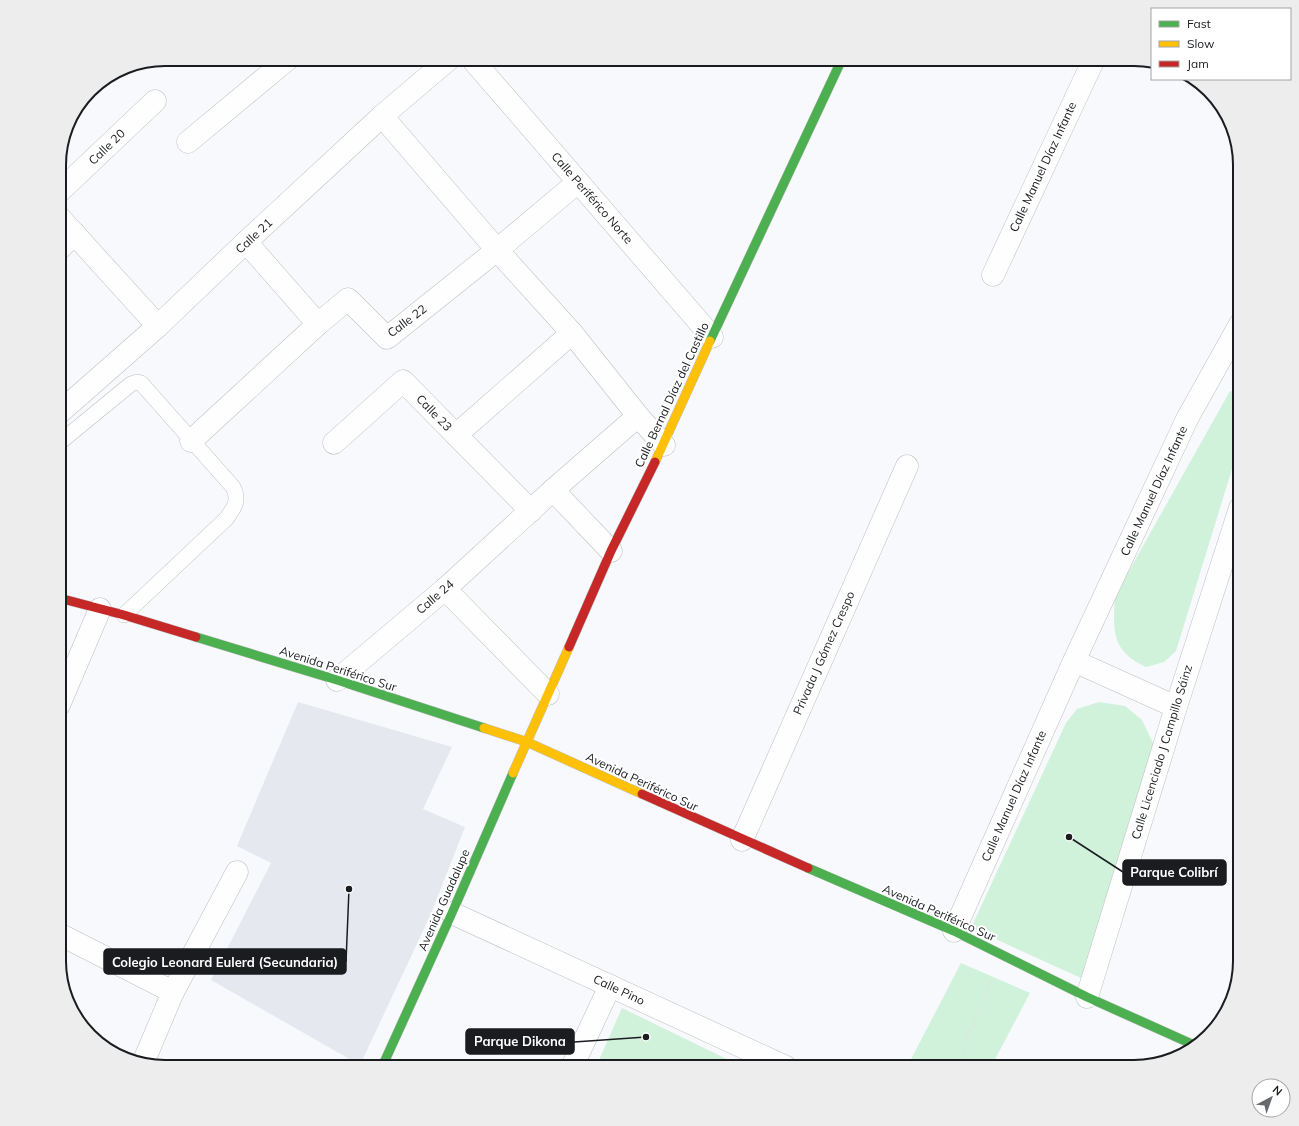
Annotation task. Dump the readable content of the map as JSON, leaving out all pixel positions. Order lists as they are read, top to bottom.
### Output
{
  "streets": {
    "street": [
      "Calle 20",
      "Calle Manuel Díaz Infante",
      "Calle Periférico Norte",
      "Calle 21",
      "Calle 22",
      "Calle Bernal Díaz del Castillo",
      "Calle 23",
      "Calle 24",
      "Privada J Gómez Crespo",
      "Avenida Periférico Sur",
      "Calle Licenciado J Campillo Sáinz",
      "Avenida Guadalupe",
      "Calle Pino"
    ]
  },
  "crossings": [
    ["Calle Manuel Díaz Infante", "Avenida Periférico Sur"],
    ["Calle Periférico Norte", "Calle 22"],
    ["Calle Periférico Norte", "Calle Bernal Díaz del Castillo"],
    ["Calle Bernal Díaz del Castillo", "Avenida Periférico Sur"],
    ["Calle Bernal Díaz del Castillo", "Avenida Guadalupe"],
    ["Calle 24", "Avenida Periférico Sur"],
    ["Privada J Gómez Crespo", "Avenida Periférico Sur"],
    ["Avenida Periférico Sur", "Calle Licenciado J Campillo Sáinz"],
    ["Avenida Periférico Sur", "Avenida Guadalupe"],
    ["Avenida Guadalupe", "Calle Pino"]
  ],
  "places": ["Parque Colibrí", "Colegio Leonard Eulerd (Secundaria)", "Parque Dikona"],
  "legend": ["Fast", "Slow", "Jam"],
  "north": "top right"
}
